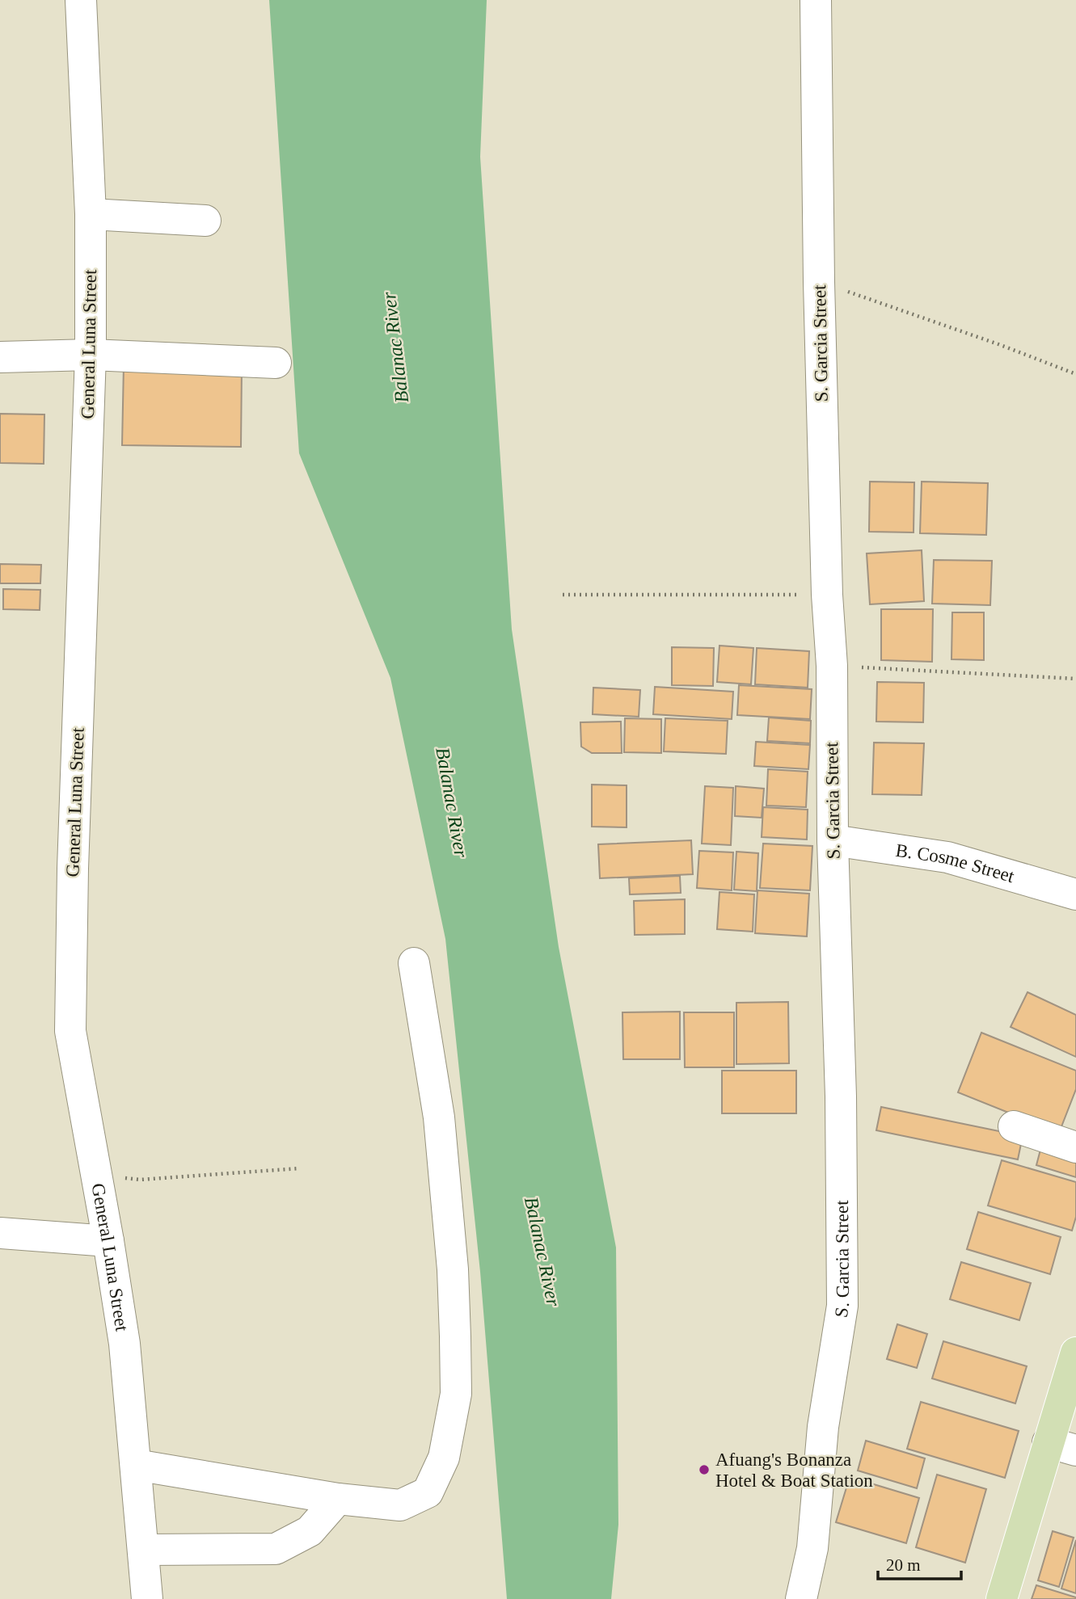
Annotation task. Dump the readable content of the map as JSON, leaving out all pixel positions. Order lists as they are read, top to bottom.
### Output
{
  "streets": {
    "street": ["S. Garcia Street", "General Luna Street", "B. Cosme Street"]
  },
  "crossings": [
    ["S. Garcia Street", "B. Cosme Street"]
  ],
  "water": ["Balanac River"],
  "places": ["Afuang's Bonanza Hotel & Boat Station"],
  "scale_bar": "20 m"
}
